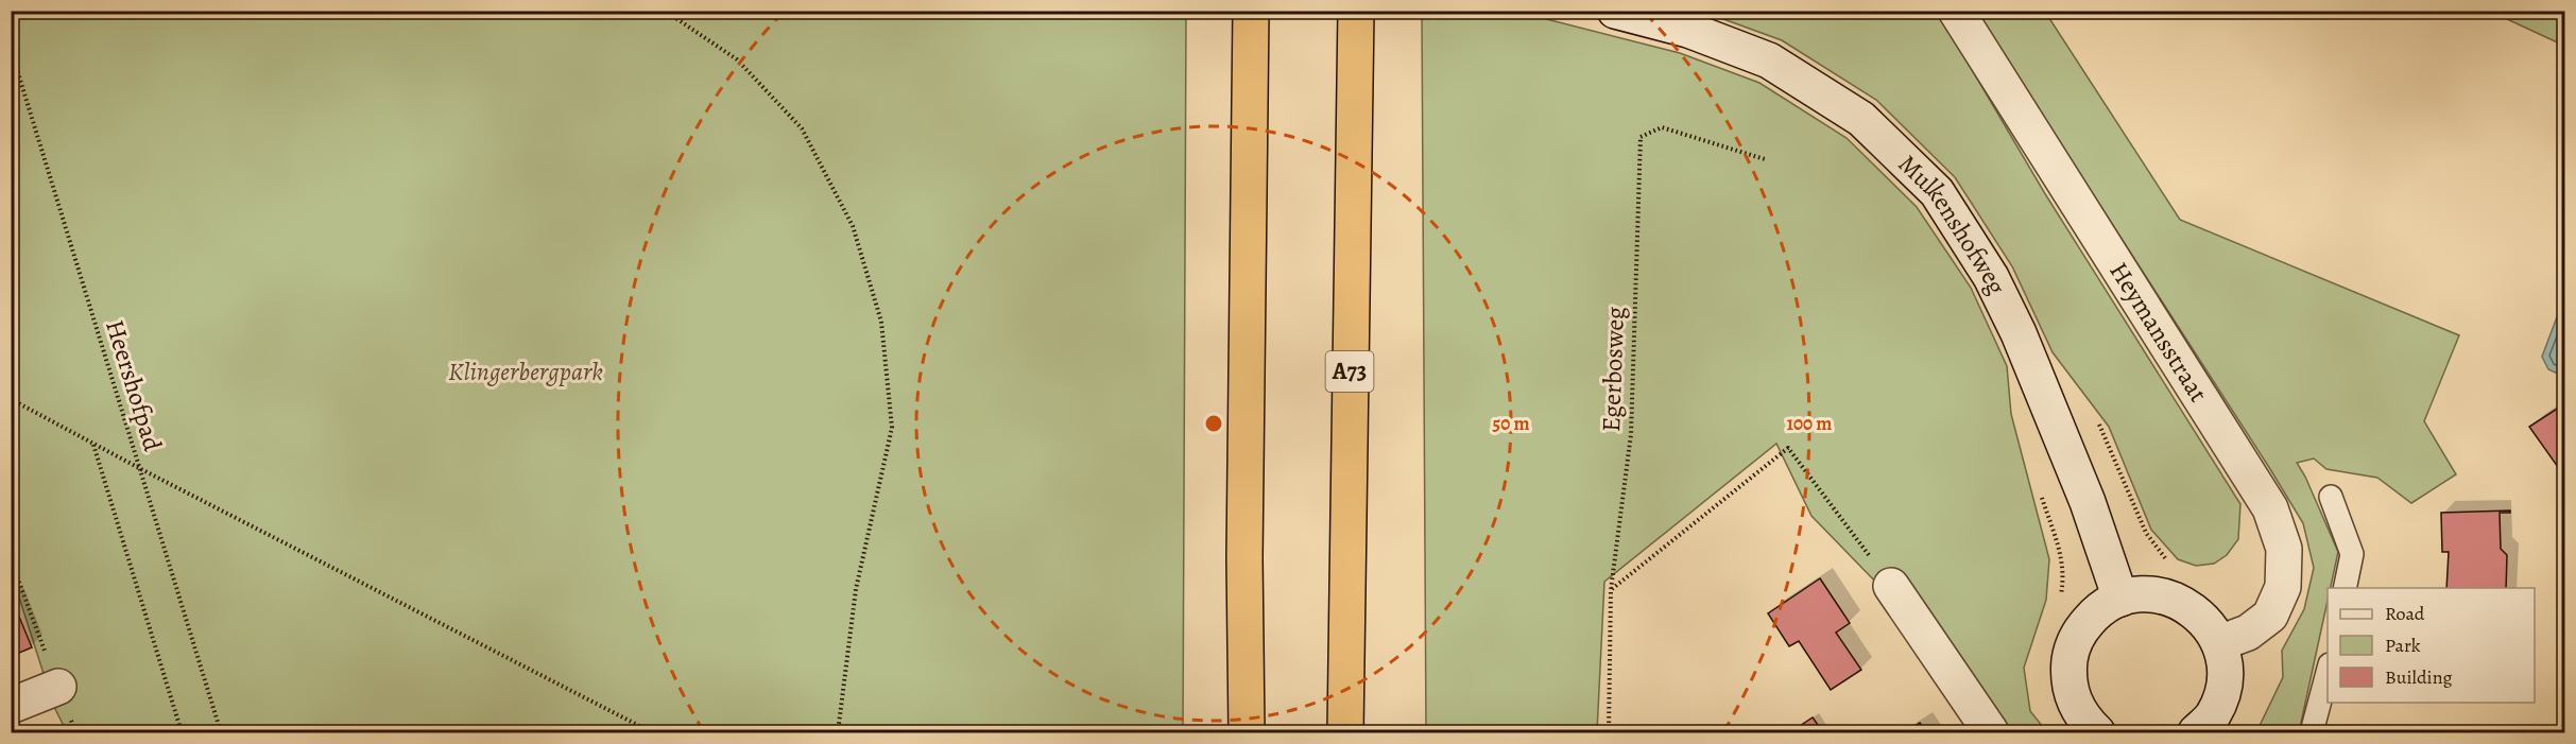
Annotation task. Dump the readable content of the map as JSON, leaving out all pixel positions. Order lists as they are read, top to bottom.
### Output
{
  "streets": {
    "highway": ["A73"],
    "street": ["Mulkenshofweg", "Heymansstraat"],
    "path": ["Egerbosweg", "Heershofpad"]
  },
  "parks": ["Klingerbergpark"],
  "legend": ["Road", "Park", "Building"],
  "rings": ["50 m", "100 m"]
}
